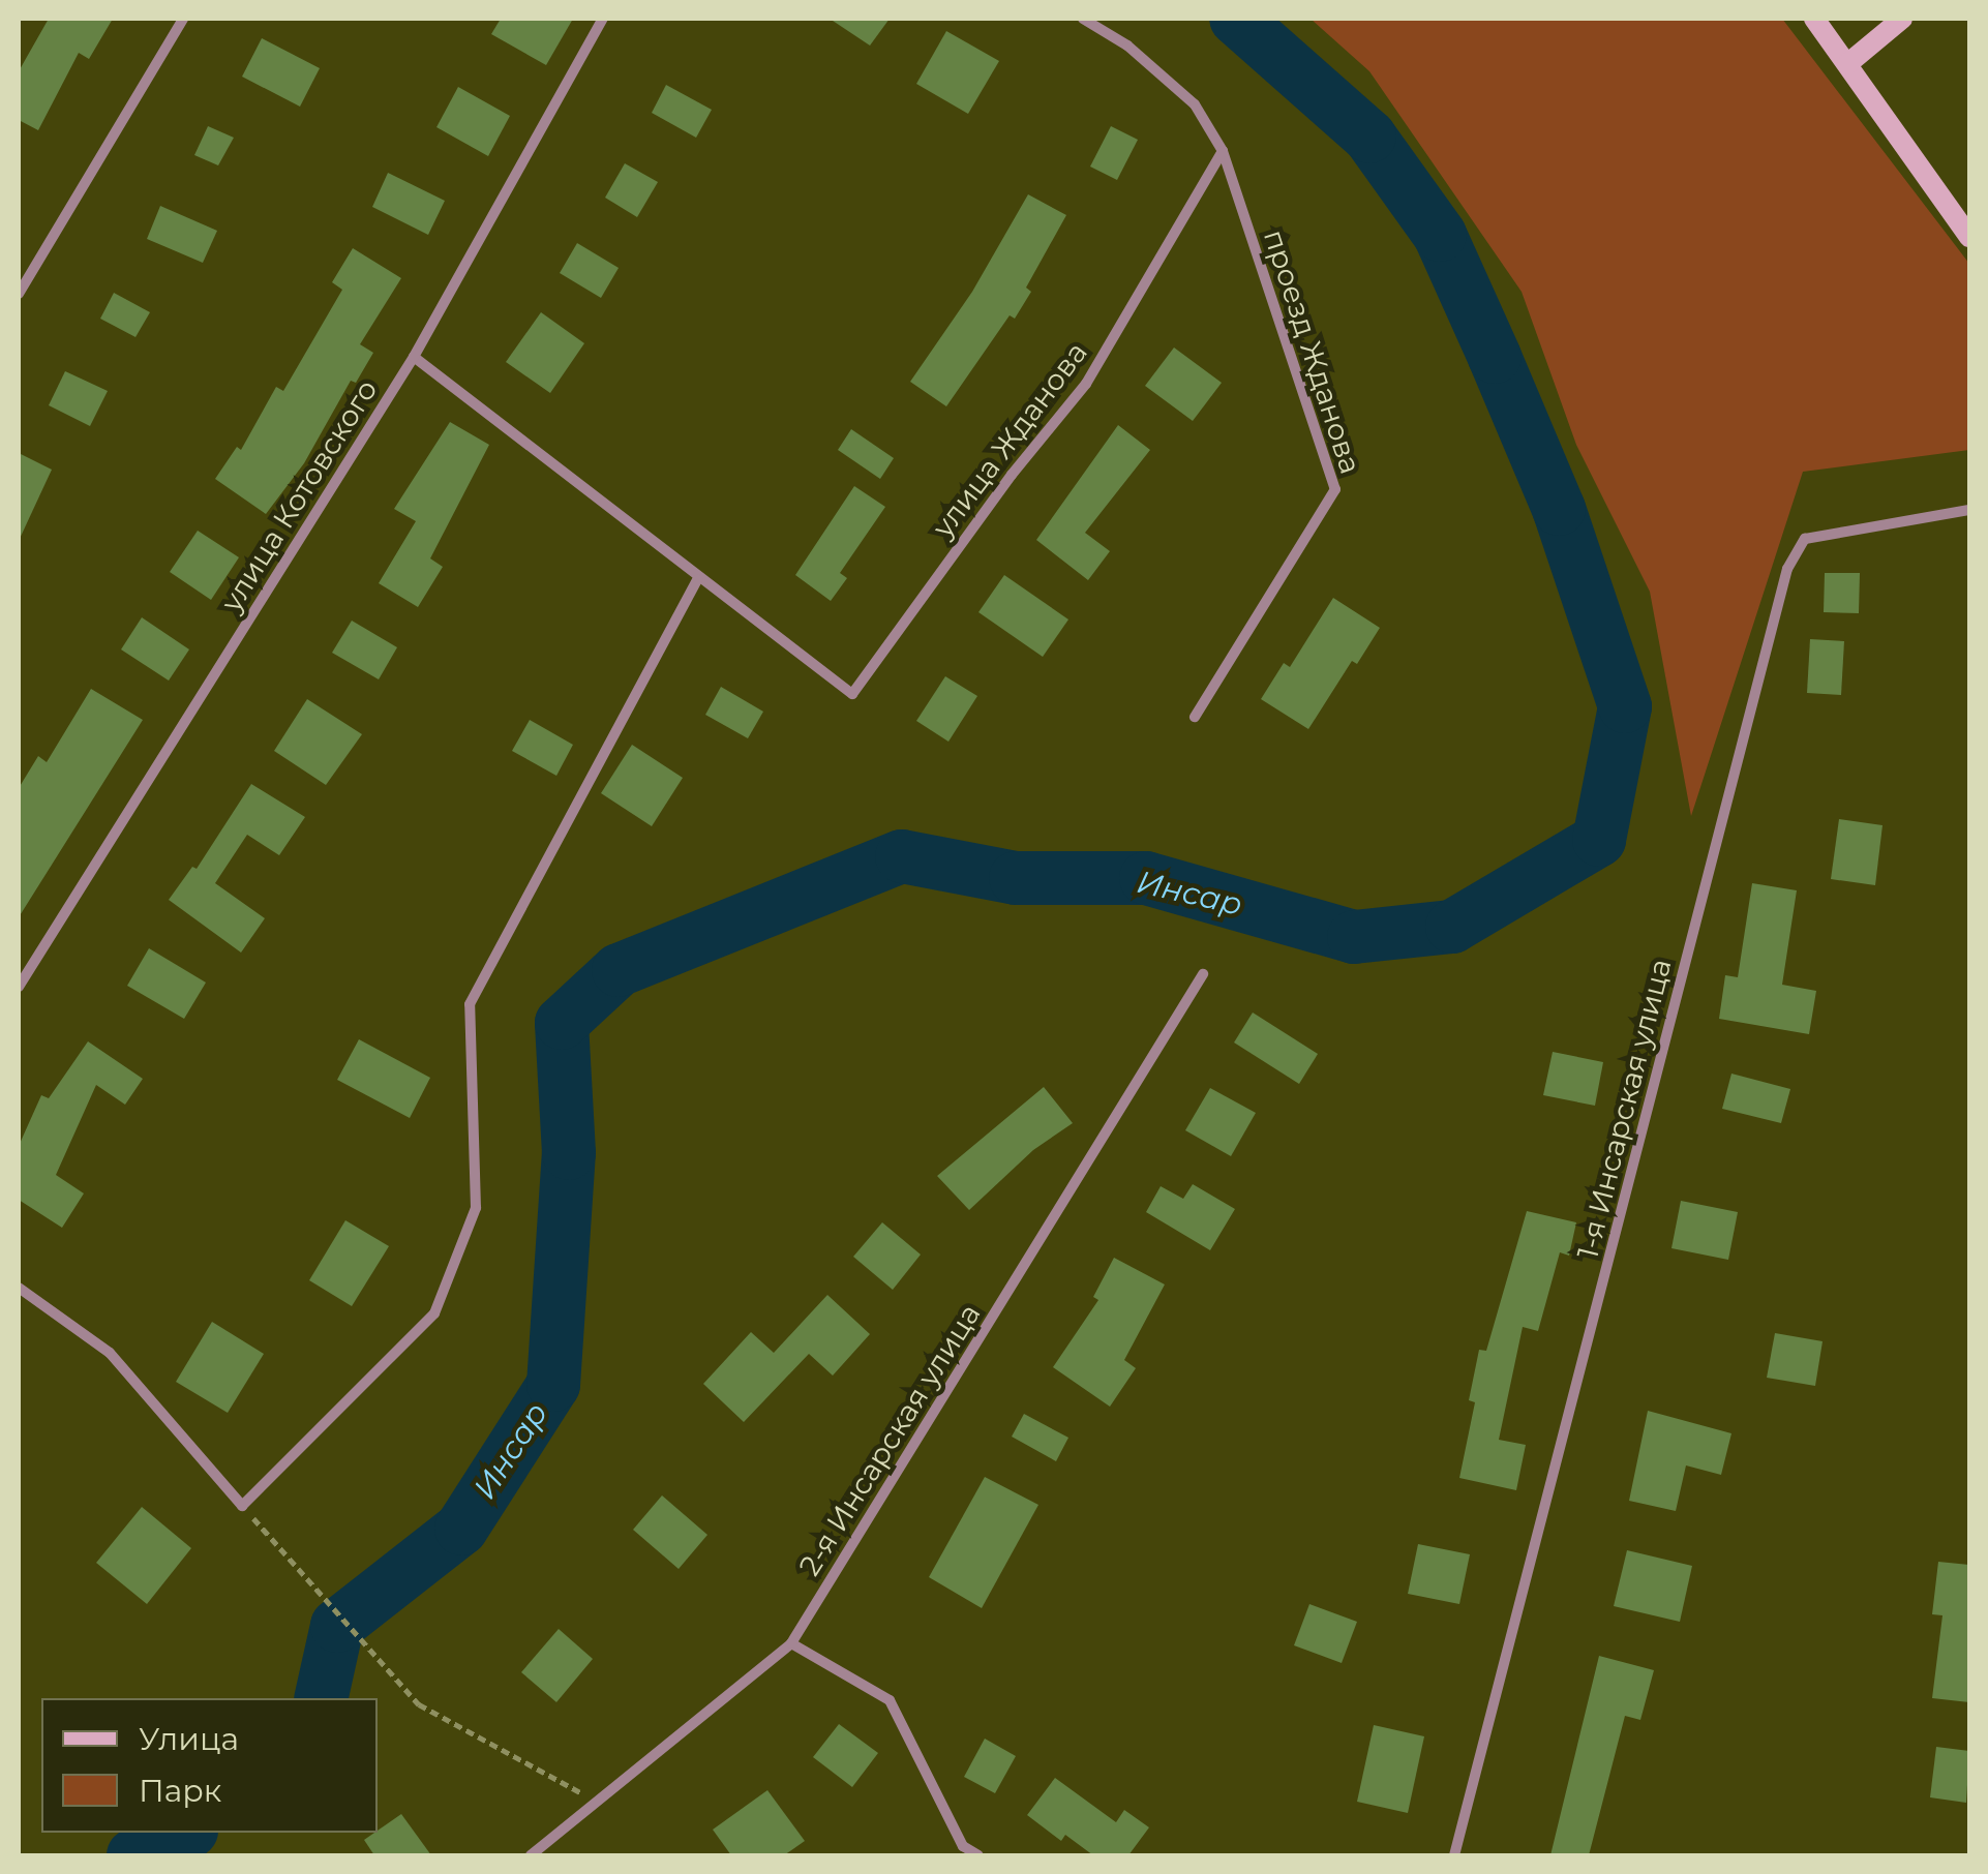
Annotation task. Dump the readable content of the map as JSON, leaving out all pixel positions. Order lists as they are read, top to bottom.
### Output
{
  "streets": {
    "street": [
      "проезд Жданова",
      "улица Жданова",
      "улица Котовского",
      "1-я Инсарская улица",
      "2-я Инсарская улица"
    ]
  },
  "crossings": [
    ["проезд Жданова", "улица Жданова"]
  ],
  "water": ["Инсар"],
  "legend": ["Улица", "Парк"]
}
